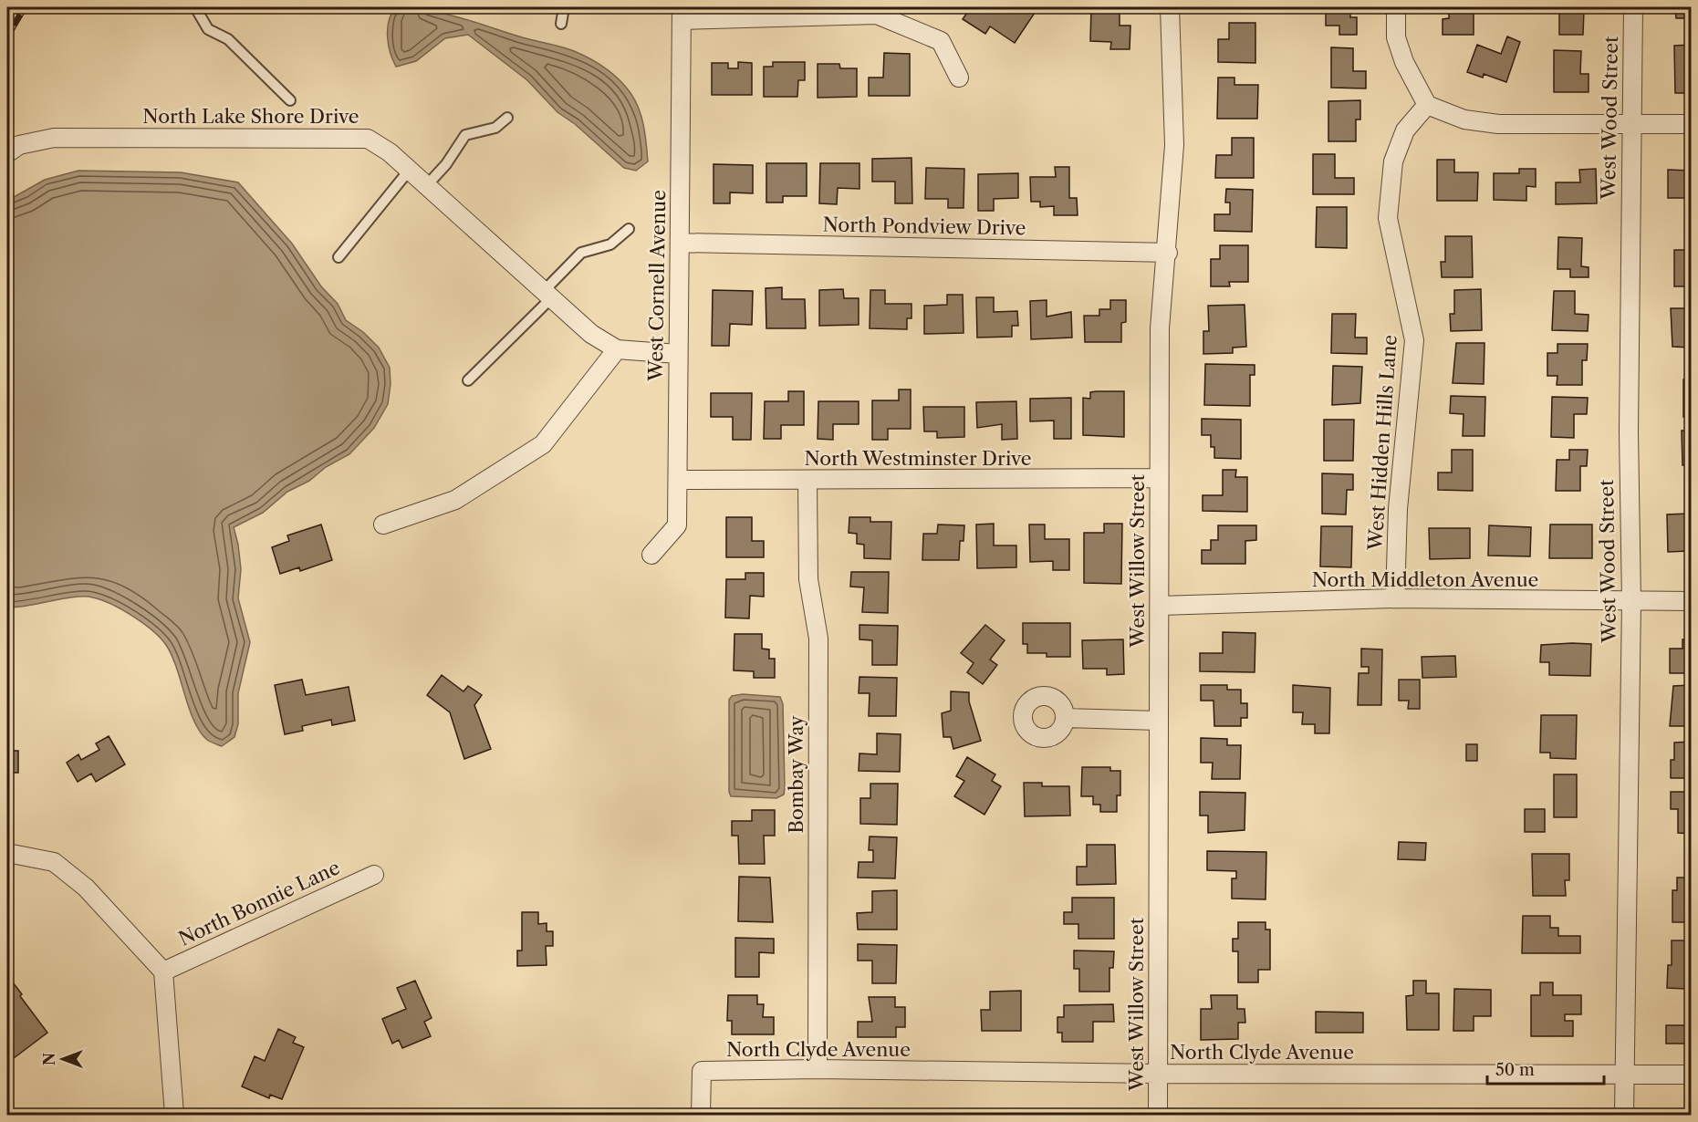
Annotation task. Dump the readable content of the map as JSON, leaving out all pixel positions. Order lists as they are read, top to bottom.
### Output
{
  "streets": {
    "street": [
      "North Lake Shore Drive",
      "West Wood Street",
      "North Pondview Drive",
      "West Cornell Avenue",
      "West Hidden Hills Lane",
      "North Westminster Drive",
      "West Willow Street",
      "North Middleton Avenue",
      "Bombay Way",
      "North Bonnie Lane",
      "North Clyde Avenue"
    ]
  },
  "crossings": [
    ["North Lake Shore Drive", "West Cornell Avenue"],
    ["West Wood Street", "North Middleton Avenue"],
    ["West Wood Street", "North Clyde Avenue"],
    ["North Pondview Drive", "West Cornell Avenue"],
    ["North Pondview Drive", "West Willow Street"],
    ["West Cornell Avenue", "North Westminster Drive"],
    ["West Hidden Hills Lane", "North Middleton Avenue"],
    ["North Westminster Drive", "West Willow Street"],
    ["North Westminster Drive", "Bombay Way"],
    ["West Willow Street", "North Middleton Avenue"],
    ["West Willow Street", "North Clyde Avenue"],
    ["Bombay Way", "North Clyde Avenue"]
  ],
  "scale_bar": "50 m",
  "north": "left"
}
